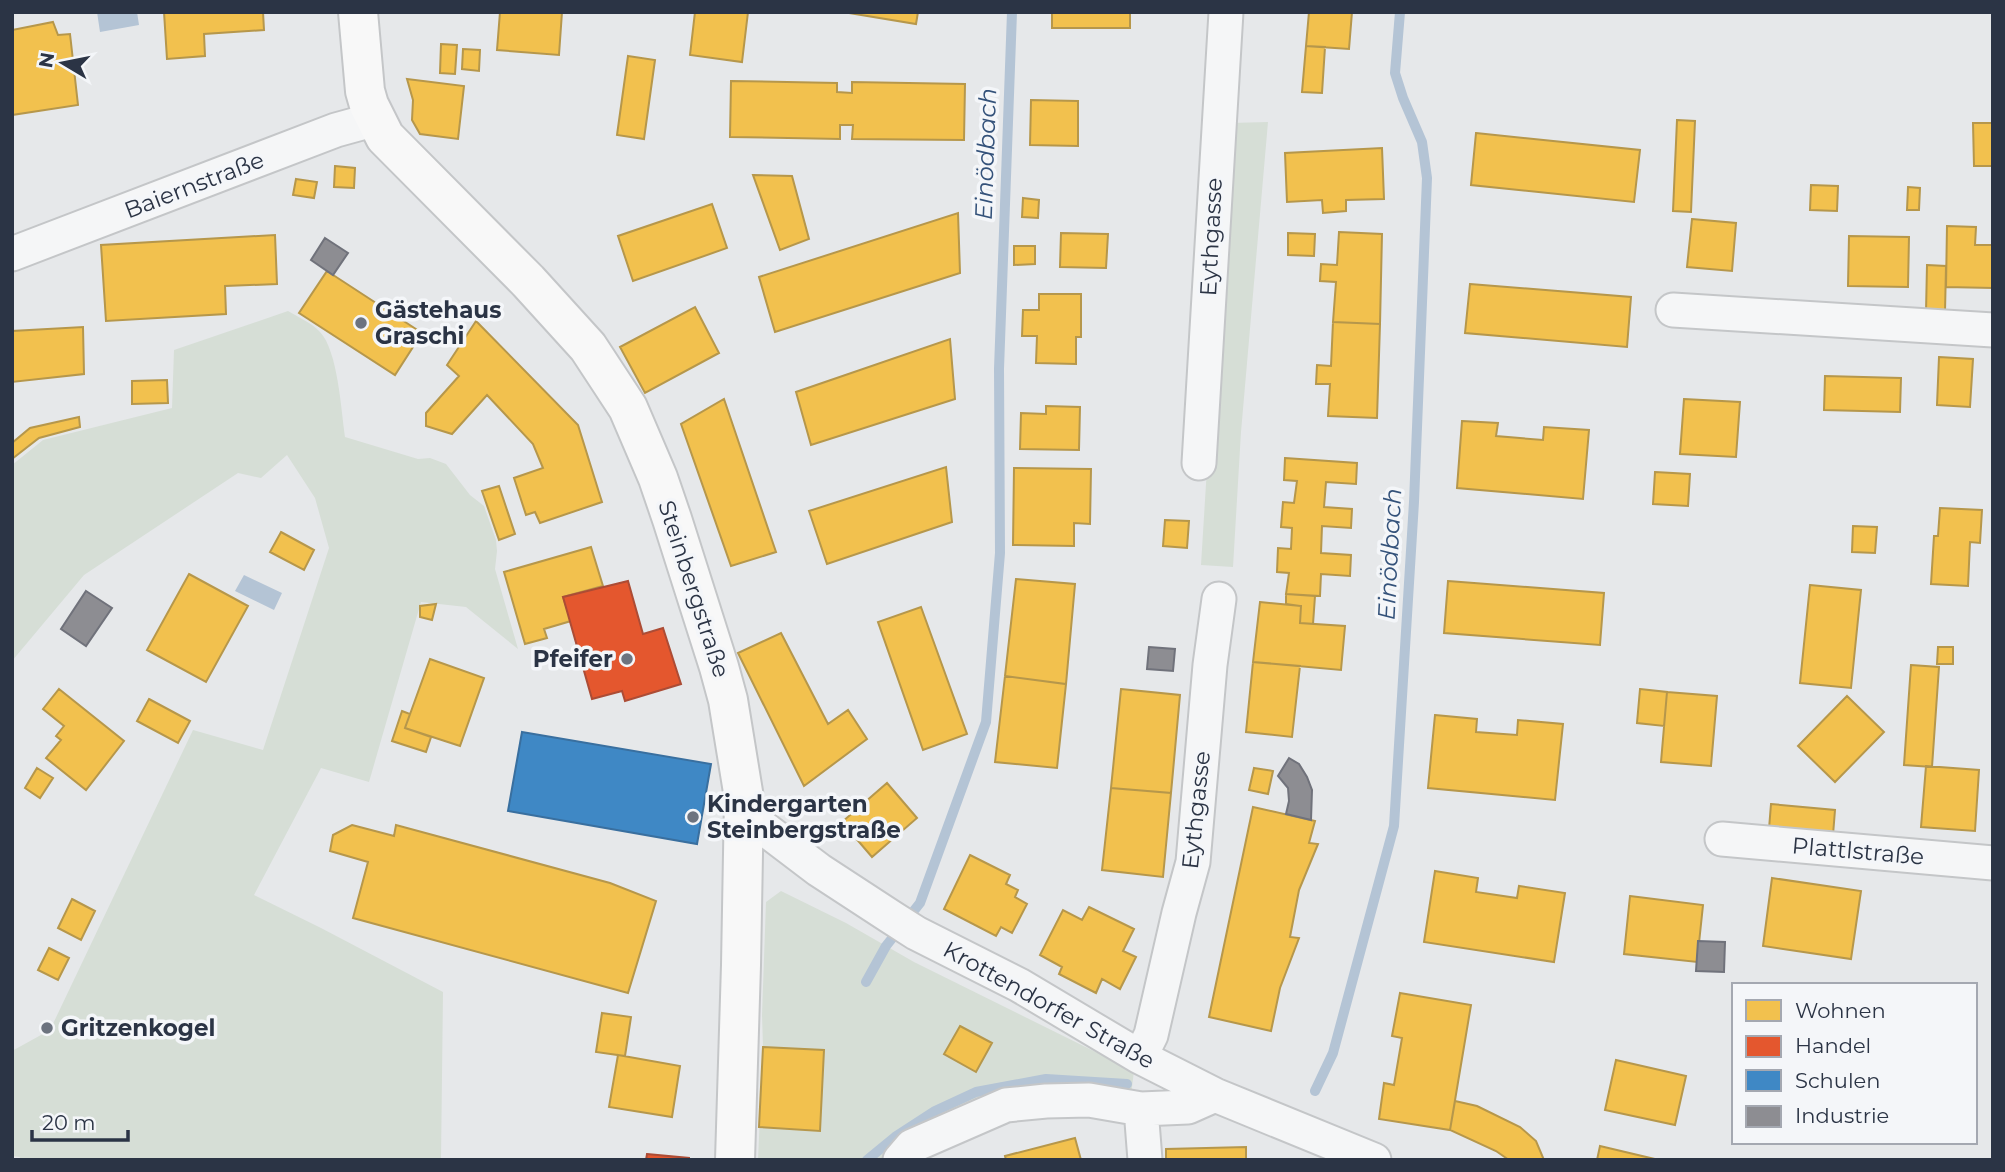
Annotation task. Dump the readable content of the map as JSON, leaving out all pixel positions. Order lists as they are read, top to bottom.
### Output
{
  "streets": {
    "main road": ["Steinbergstraße"],
    "street": [
      "Baiernstraße",
      "Eythgasse",
      "Plattlstraße",
      "Krottendorfer Straße"
    ]
  },
  "crossings": [
    ["Baiernstraße", "Steinbergstraße"],
    ["Eythgasse", "Krottendorfer Straße"],
    ["Steinbergstraße", "Krottendorfer Straße"]
  ],
  "water": ["Einödbach"],
  "places": [
    "Gästehaus Graschi",
    "Pfeifer",
    "Kindergarten Steinbergstraße",
    "Gritzenkogel"
  ],
  "legend": [
    "Wohnen",
    "Handel",
    "Schulen",
    "Industrie"
  ],
  "scale_bar": "20 m",
  "north": "left"
}
